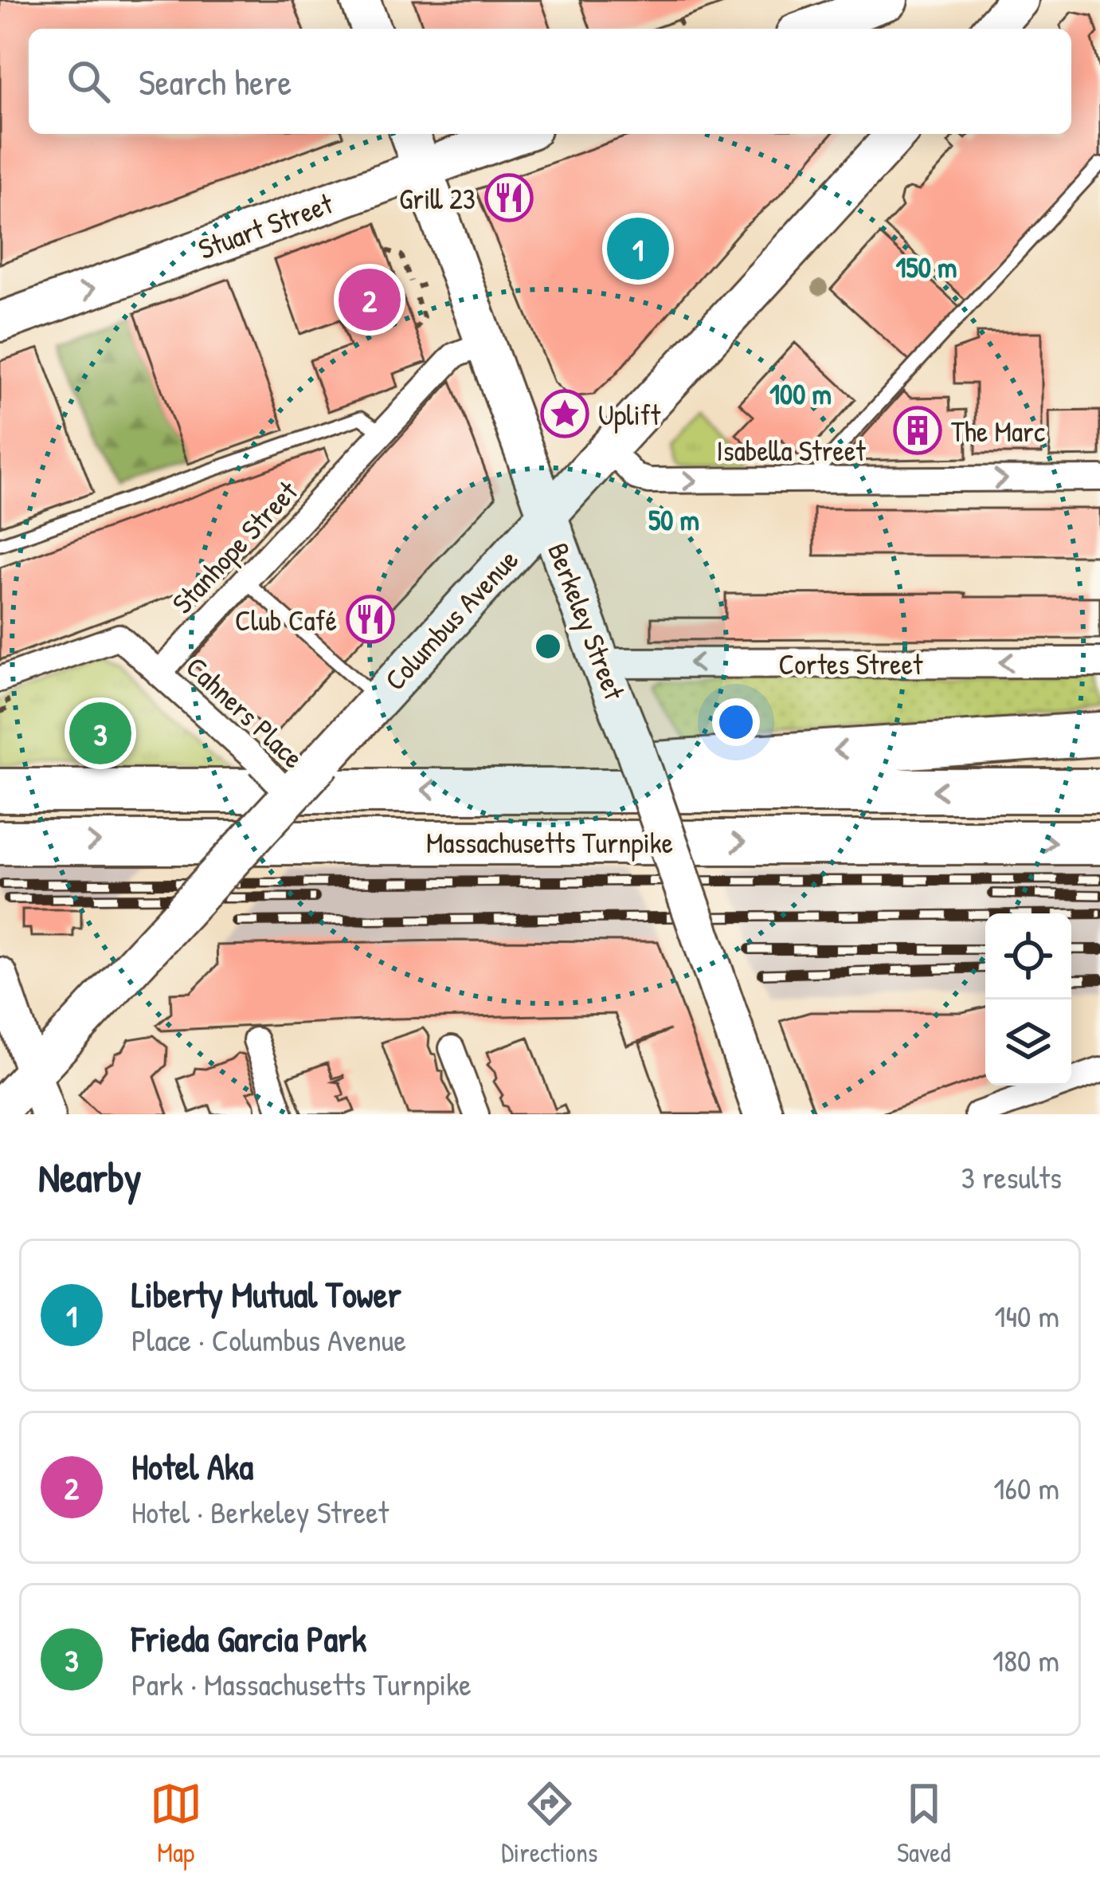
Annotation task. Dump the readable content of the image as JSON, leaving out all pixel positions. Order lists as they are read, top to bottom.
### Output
{
  "streets": {
    "highway": ["Massachusetts Turnpike"],
    "main road": ["Stuart Street", "Columbus Avenue", "Berkeley Street"],
    "street": [
      "Isabella Street",
      "Stanhope Street",
      "Cortes Street",
      "Cahners Place"
    ]
  },
  "crossings": [
    ["Stuart Street", "Berkeley Street"],
    ["Isabella Street", "Columbus Avenue"],
    ["Stanhope Street", "Berkeley Street"],
    ["Stanhope Street", "Cahners Place"],
    ["Columbus Avenue", "Berkeley Street"],
    ["Columbus Avenue", "Cahners Place"],
    ["Berkeley Street", "Cortes Street"]
  ],
  "one_way": ["Stuart Street", "Isabella Street", "Cortes Street"],
  "places": {
    "restaurant": ["Grill 23", "Club Café"],
    "place": ["Uplift"],
    "building": ["The Marc"]
  },
  "page": {
    "search": "Search here",
    "pins": ["1", "2", "3"],
    "heading": ["Nearby", "3 results"],
    "list": [
      {
        "mark": "1",
        "name": "Liberty Mutual Tower",
        "note": "Place · Columbus Avenue",
        "value": "140 m"
      },
      {
        "mark": "2",
        "name": "Hotel Aka",
        "note": "Hotel · Berkeley Street",
        "value": "160 m"
      },
      {
        "mark": "3",
        "name": "Frieda Garcia Park",
        "note": "Park · Massachusetts Turnpike",
        "value": "180 m"
      }
    ],
    "nav": ["Map", "Directions", "Saved"]
  },
  "rings": ["150 m", "100 m", "50 m"]
}
